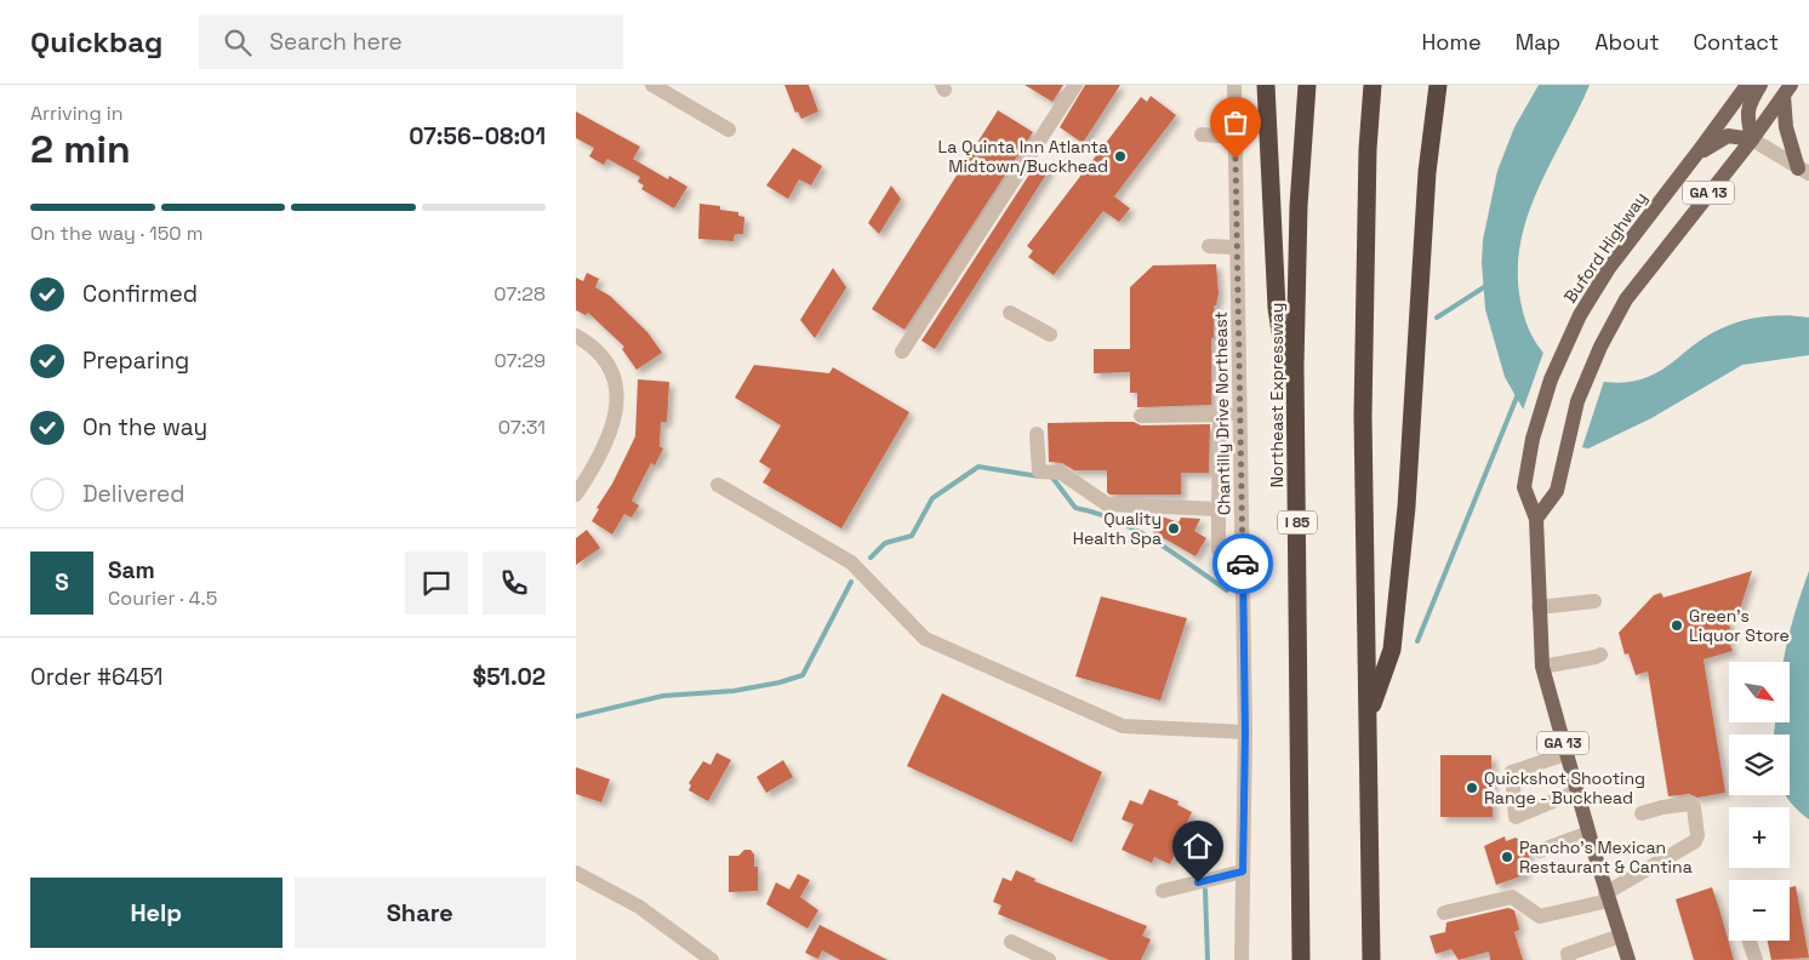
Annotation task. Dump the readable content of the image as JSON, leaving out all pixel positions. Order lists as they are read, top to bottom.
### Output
{
  "streets": {
    "highway": ["Northeast Expressway", "I 85"],
    "main road": ["GA 13", "Buford Highway"],
    "street": ["Chantilly Drive Northeast"]
  },
  "crossings": [
    ["GA 13", "Buford Highway"]
  ],
  "places": [
    "La Quinta Inn Atlanta Midtown/Buckhead",
    "Quality Health Spa",
    "Green's Liquor Store",
    "Quickshot Shooting Range - Buckhead",
    "Pancho's Mexican Restaurant & Cantina"
  ],
  "north": "bottom right",
  "page": {
    "header": "Quickbag",
    "search": "Search here",
    "nav": [
      "Home",
      "Map",
      "About",
      "Contact"
    ],
    "heading": ["2 min", "Arriving in", "07:56–08:01"],
    "panel": [
      "Sam",
      "Courier · 4.5",
      "Order #6451",
      "$51.02"
    ],
    "bar": "On the way · 150 m",
    "list": [
      ["Confirmed", "07:28"],
      ["Preparing", "07:29"],
      ["On the way", "07:31"],
      "Delivered"
    ],
    "round": "S",
    "map_buttons": ["+", "−"],
    "buttons": ["Help", "Share"]
  }
}
